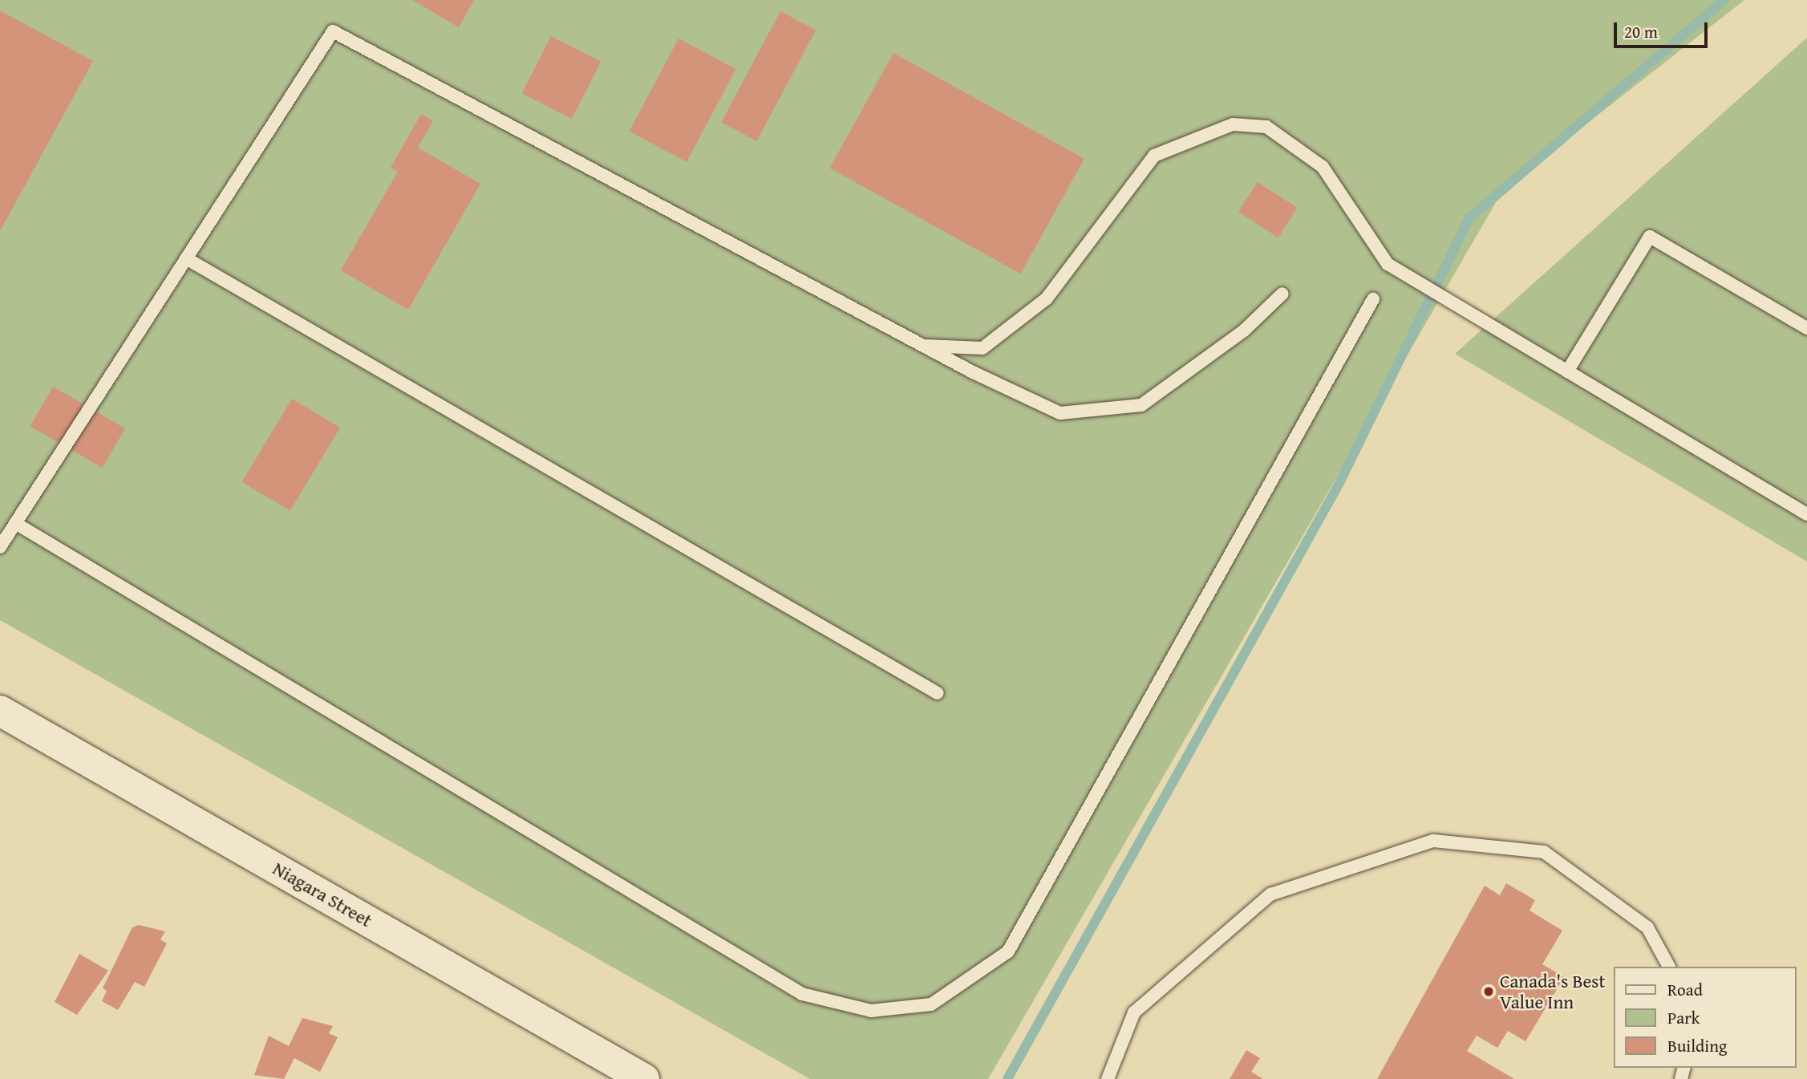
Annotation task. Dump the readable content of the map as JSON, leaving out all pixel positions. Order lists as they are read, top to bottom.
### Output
{
  "streets": {
    "main road": ["Niagara Street"]
  },
  "places": ["Canada's Best Value Inn"],
  "legend": ["Road", "Park", "Building"],
  "scale_bar": "20 m"
}
